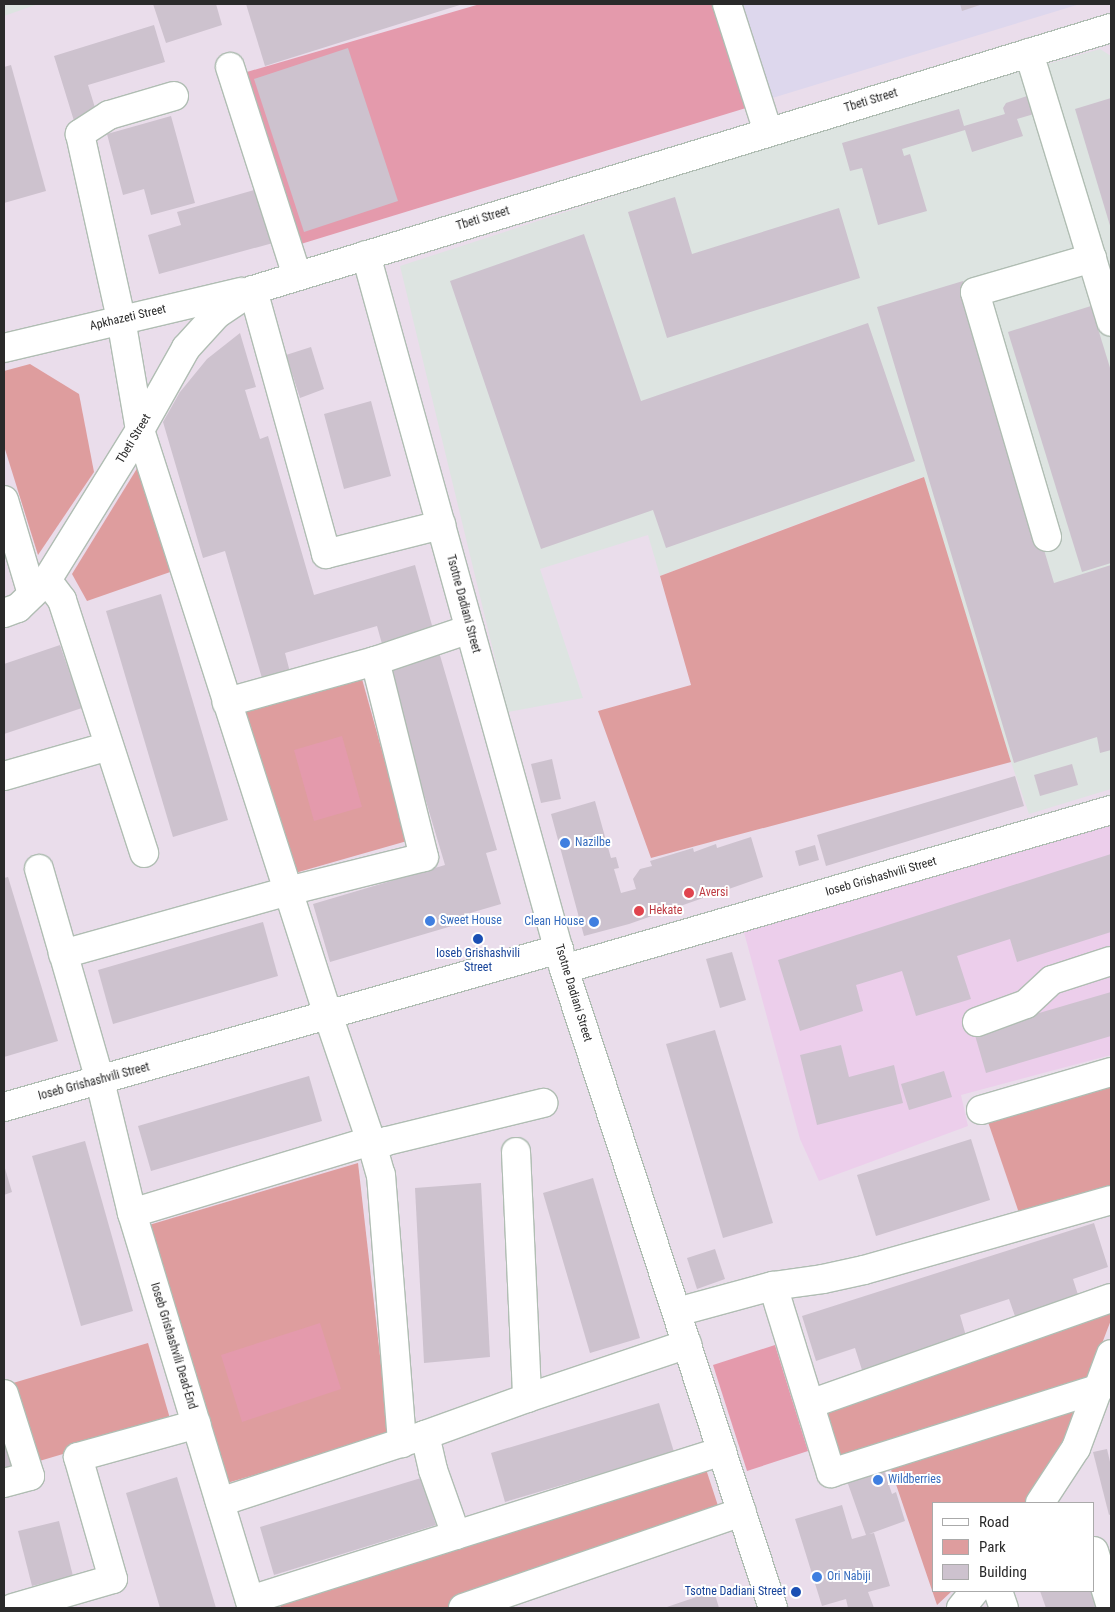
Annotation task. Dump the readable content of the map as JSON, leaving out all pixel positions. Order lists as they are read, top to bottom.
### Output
{
  "streets": {
    "street": [
      "Tbeti Street",
      "Apkhazeti Street",
      "Tsotne Dadiani Street",
      "Ioseb Grishashvili Street",
      "Ioseb Grishashvili Dead-End"
    ]
  },
  "crossings": [
    ["Tbeti Street", "Apkhazeti Street"],
    ["Tbeti Street", "Tsotne Dadiani Street"],
    ["Tsotne Dadiani Street", "Ioseb Grishashvili Street"],
    ["Ioseb Grishashvili Street", "Ioseb Grishashvili Dead-End"]
  ],
  "places": [
    "Nazilbe",
    "Aversi",
    "Hekate",
    "Sweet House",
    "Clean House",
    "Ioseb Grishashvili Street",
    "Wildberries",
    "Ori Nabiji",
    "Tsotne Dadiani Street"
  ],
  "legend": ["Road", "Park", "Building"]
}
